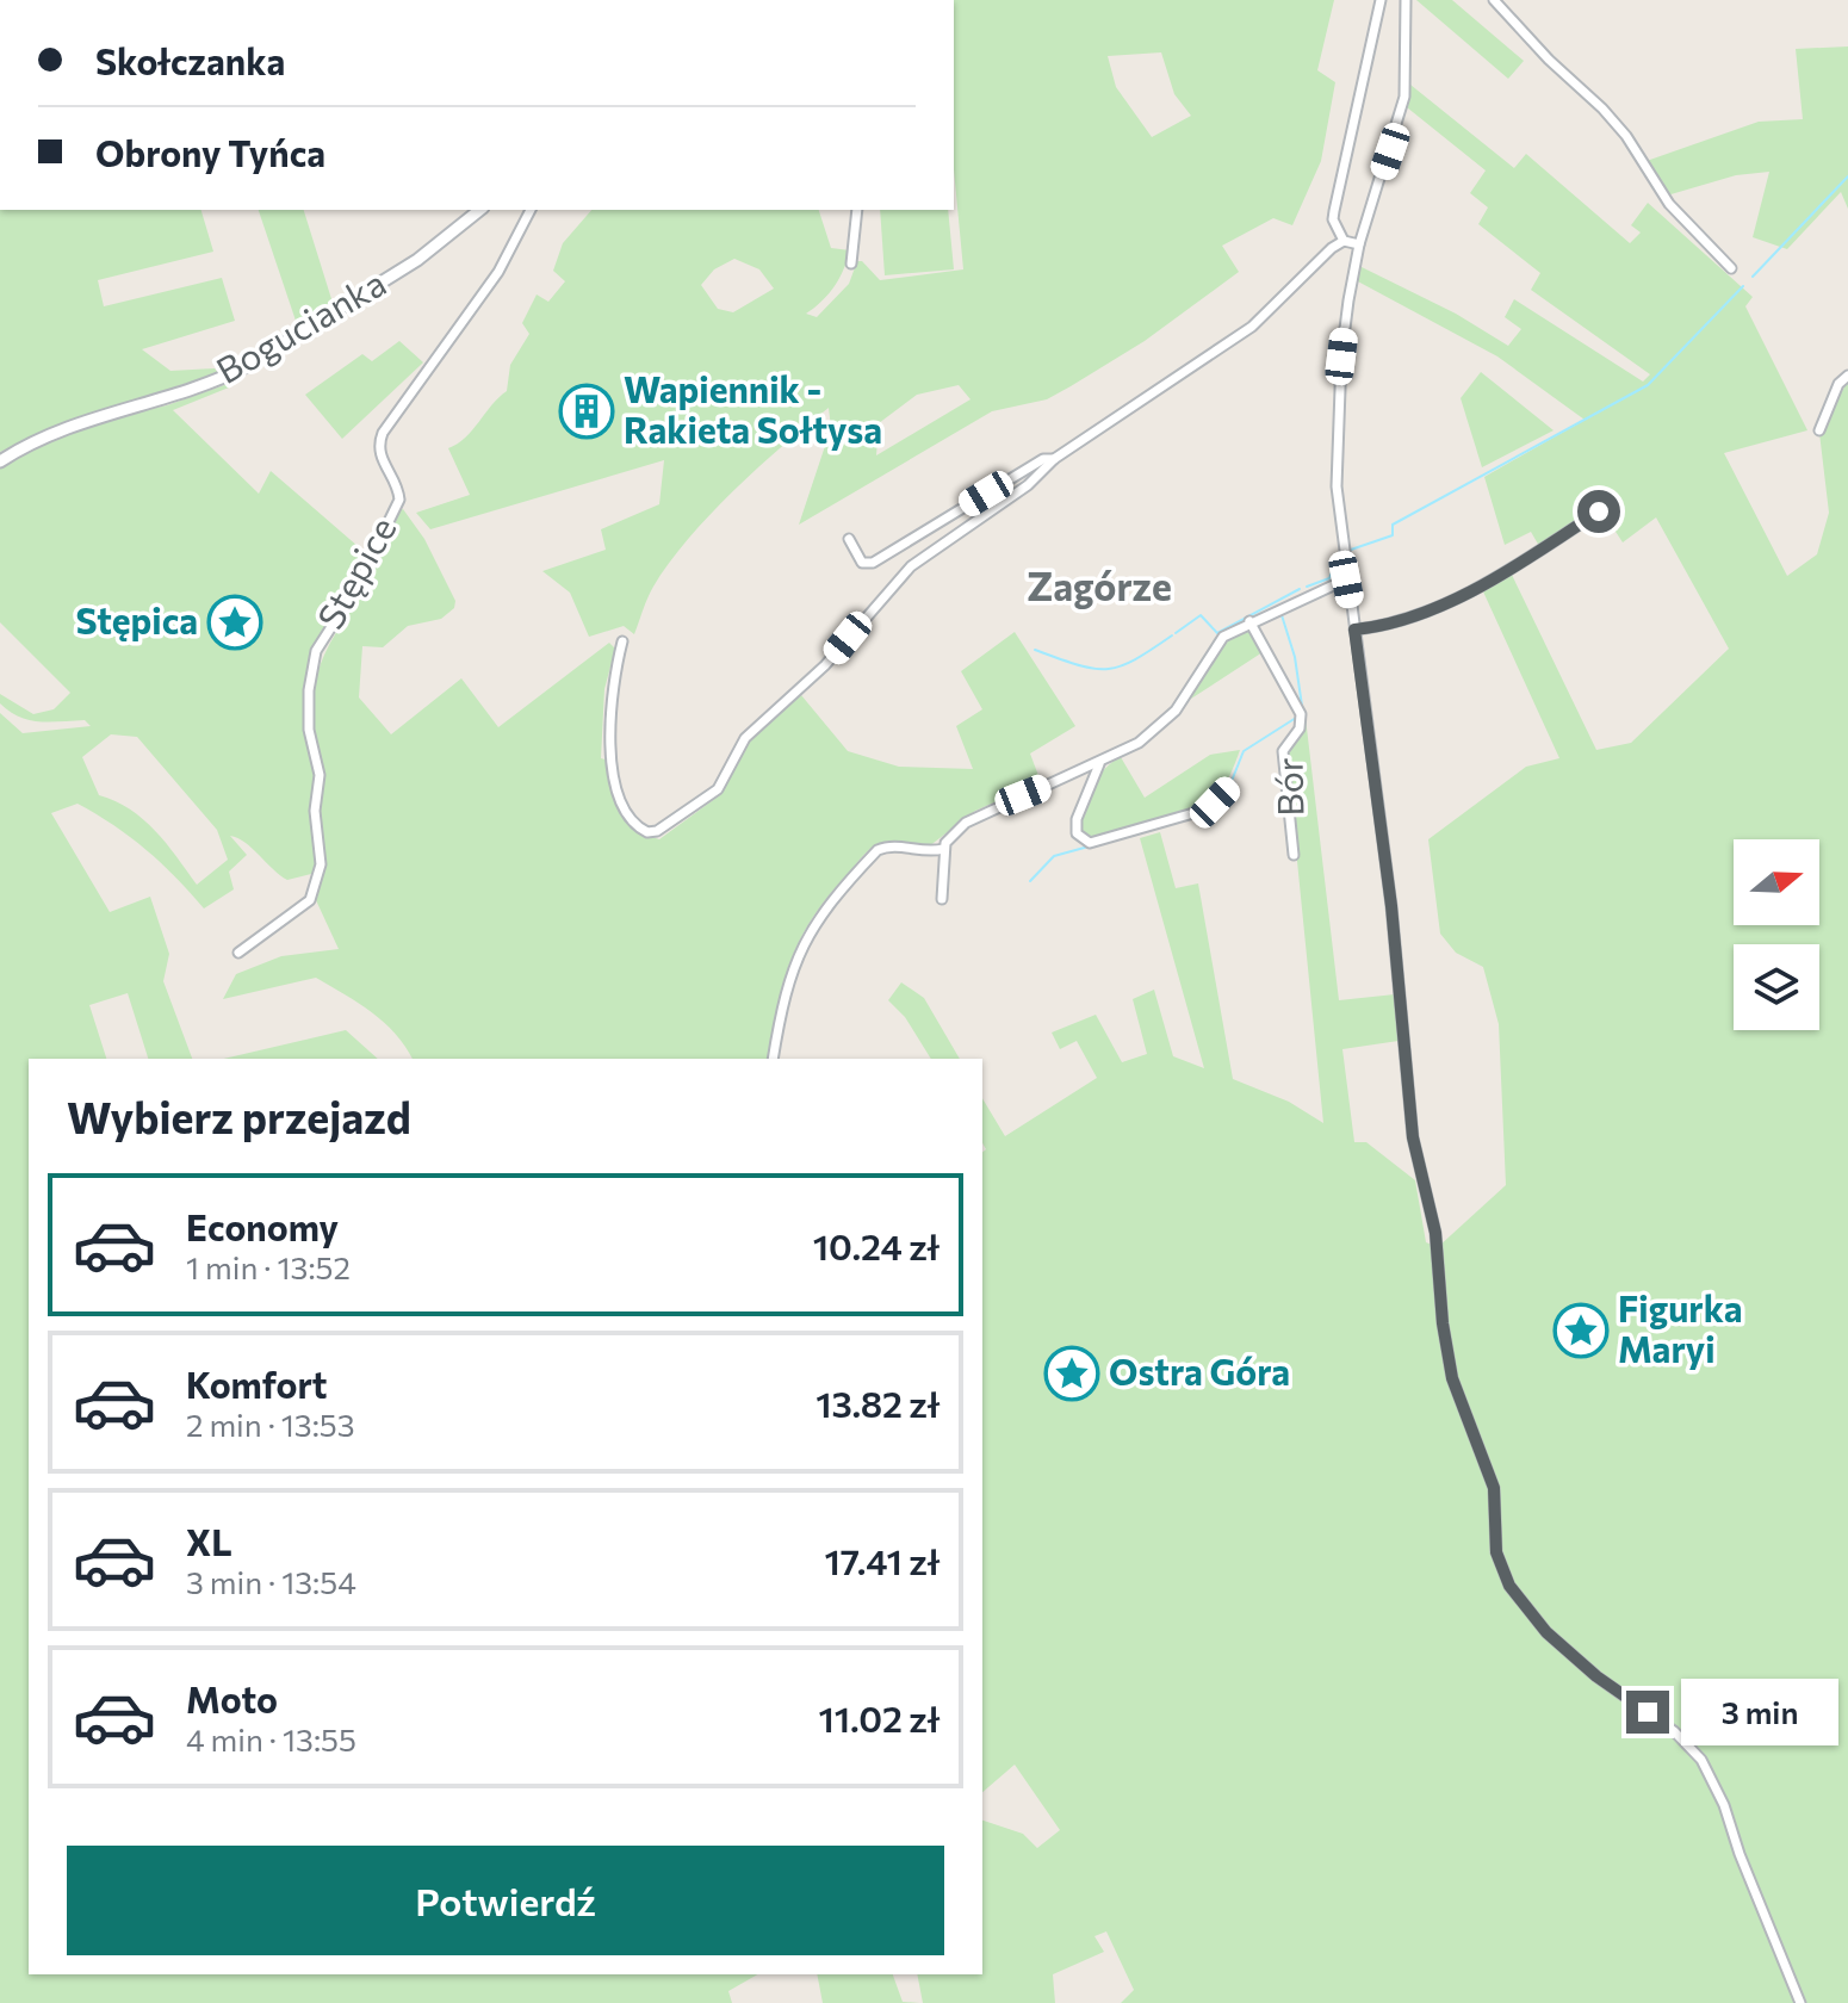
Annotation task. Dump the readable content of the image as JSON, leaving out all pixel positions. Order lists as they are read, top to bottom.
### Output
{
  "streets": {
    "street": ["Bogucianka", "Stępice", "Bór"]
  },
  "districts": ["Zagórze"],
  "places": {
    "building": ["Wapiennik - Rakieta Sołtysa"],
    "place": ["Stępica", "Figurka Maryi", "Ostra Góra"]
  },
  "north": "right",
  "page": {
    "banner": ["Skołczanka", "Obrony Tyńca"],
    "heading": "Wybierz przejazd",
    "list": [
      {
        "name": "Economy",
        "note": "1 min · 13:52",
        "value": "10.24 zł"
      },
      {
        "name": "Komfort",
        "note": "2 min · 13:53",
        "value": "13.82 zł"
      },
      {
        "name": "XL",
        "note": "3 min · 13:54",
        "value": "17.41 zł"
      },
      {
        "name": "Moto",
        "note": "4 min · 13:55",
        "value": "11.02 zł"
      }
    ],
    "bubble": "3 min",
    "buttons": "Potwierdź"
  }
}
